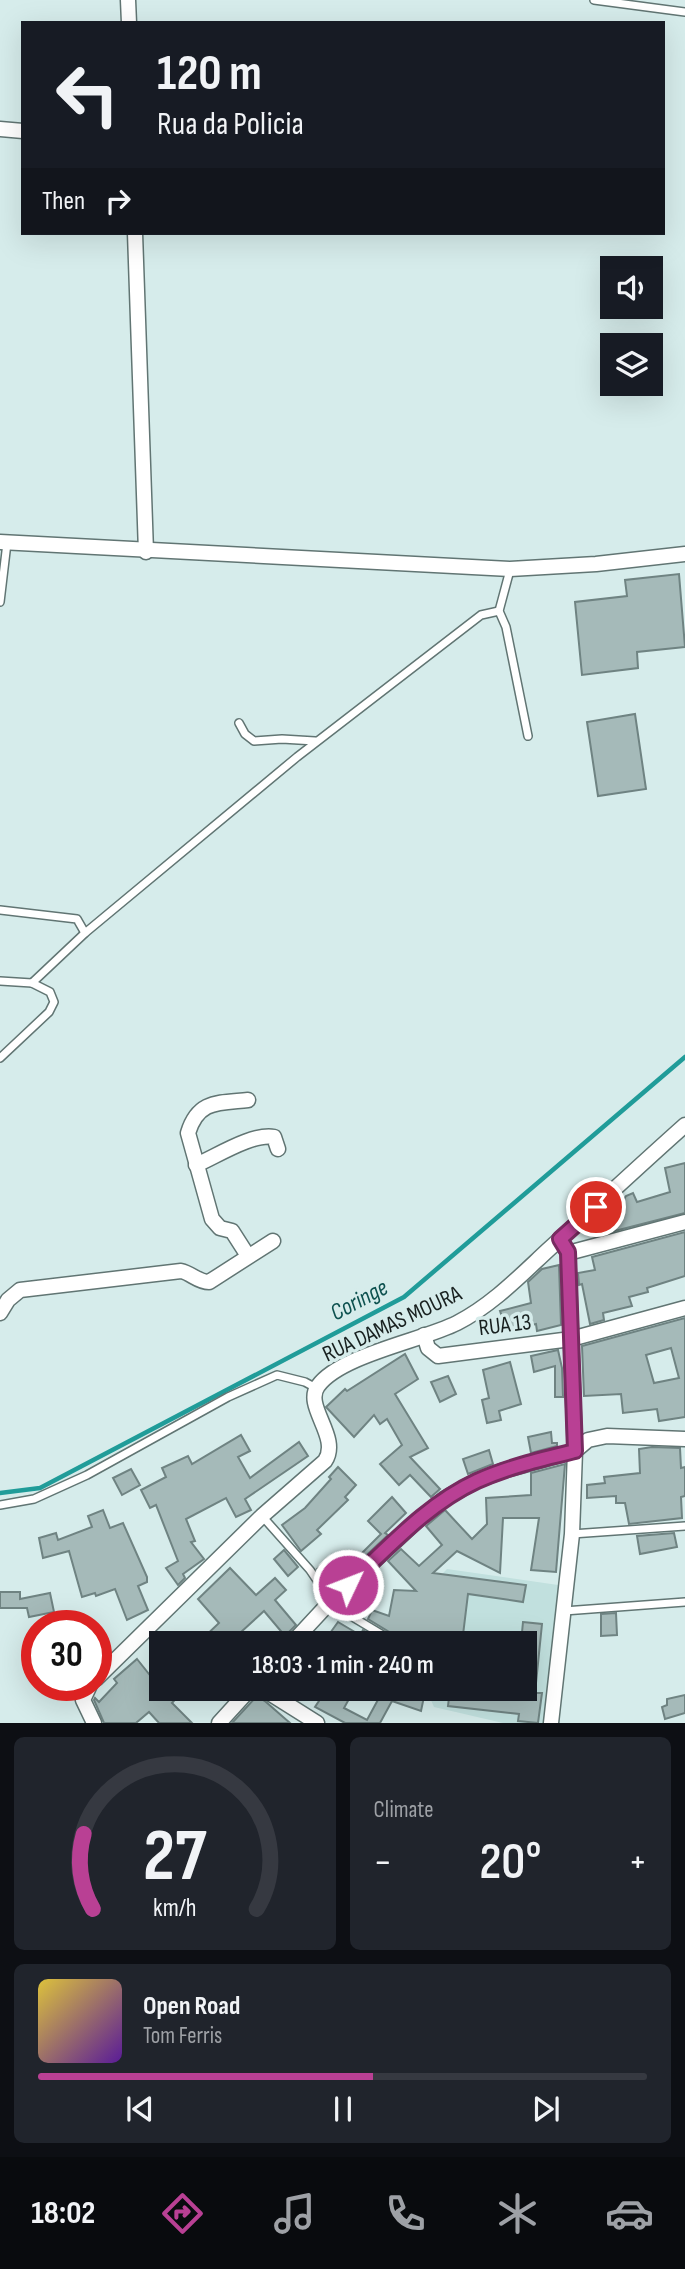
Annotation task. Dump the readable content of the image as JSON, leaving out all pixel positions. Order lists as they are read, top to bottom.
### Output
{
  "streets": {
    "street": ["RUA DAMAS MOURA", "RUA 13"]
  },
  "crossings": [
    ["RUA DAMAS MOURA", "RUA 13"]
  ],
  "water": ["Coringe"],
  "page": {
    "turn": ["120 m", "Rua da Policia"],
    "then": "Then",
    "limit": "30",
    "trip": "18:03 · 1 min · 240 m",
    "tile": "Climate",
    "heat": ["−", "20°", "+"],
    "song": ["Open Road", "Tom Ferris"],
    "tabs": "18:02",
    "gauge": ["27", "km/h"]
  }
}
